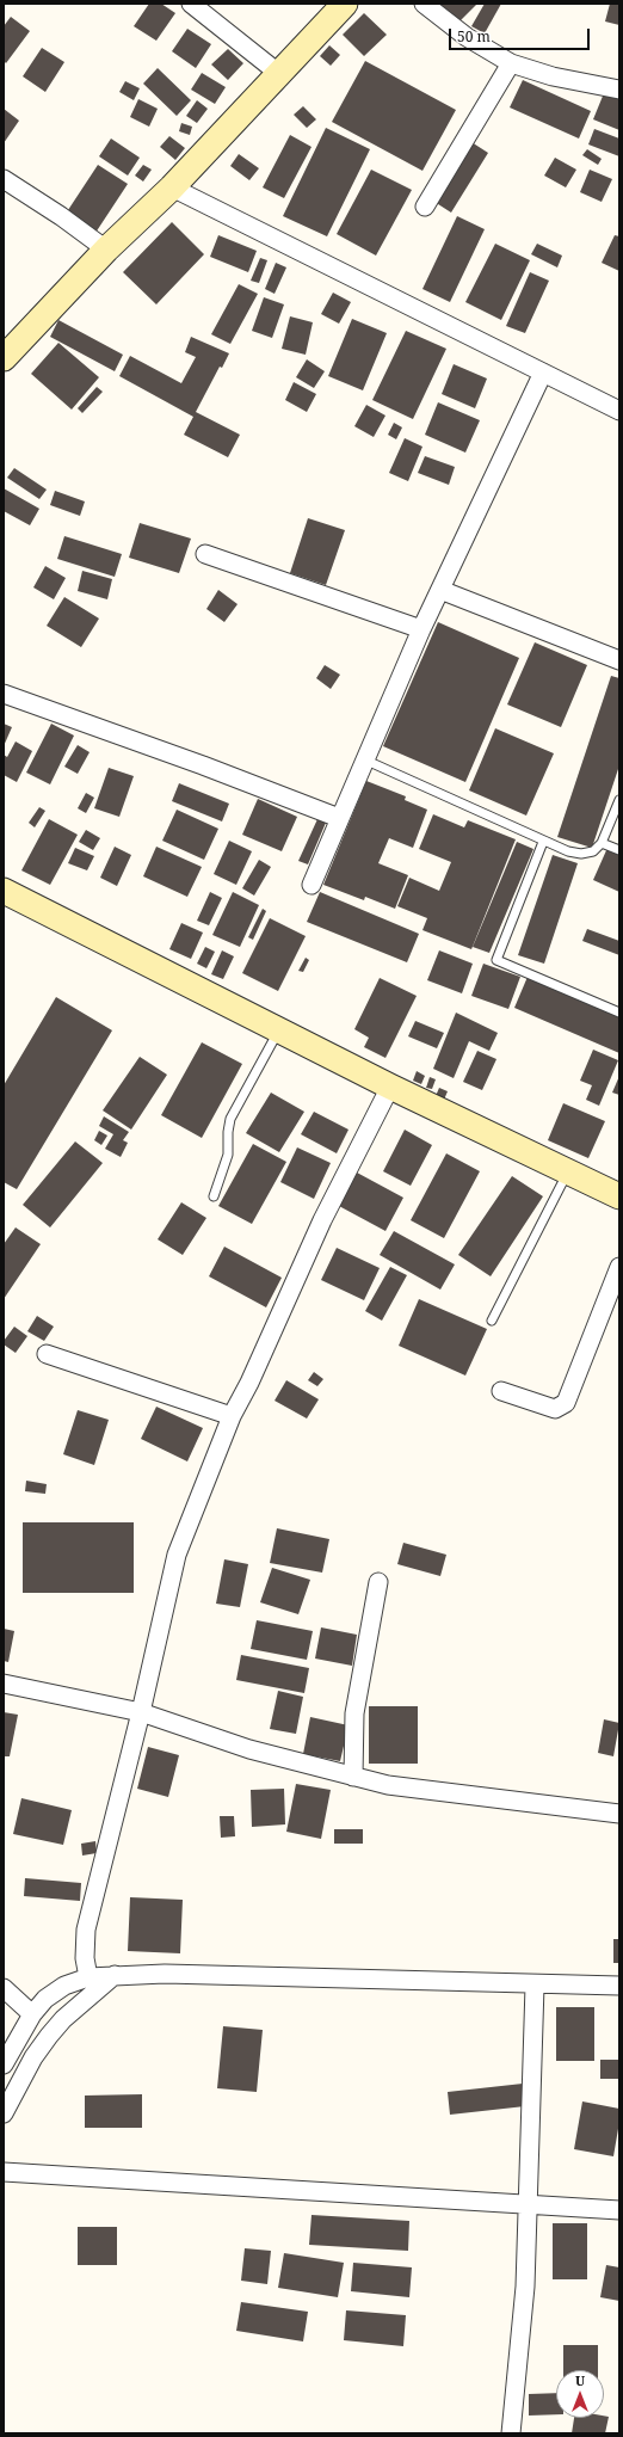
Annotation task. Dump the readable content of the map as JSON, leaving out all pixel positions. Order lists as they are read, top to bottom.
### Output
{
  "scale_bar": "50 m",
  "north": "top"
}
